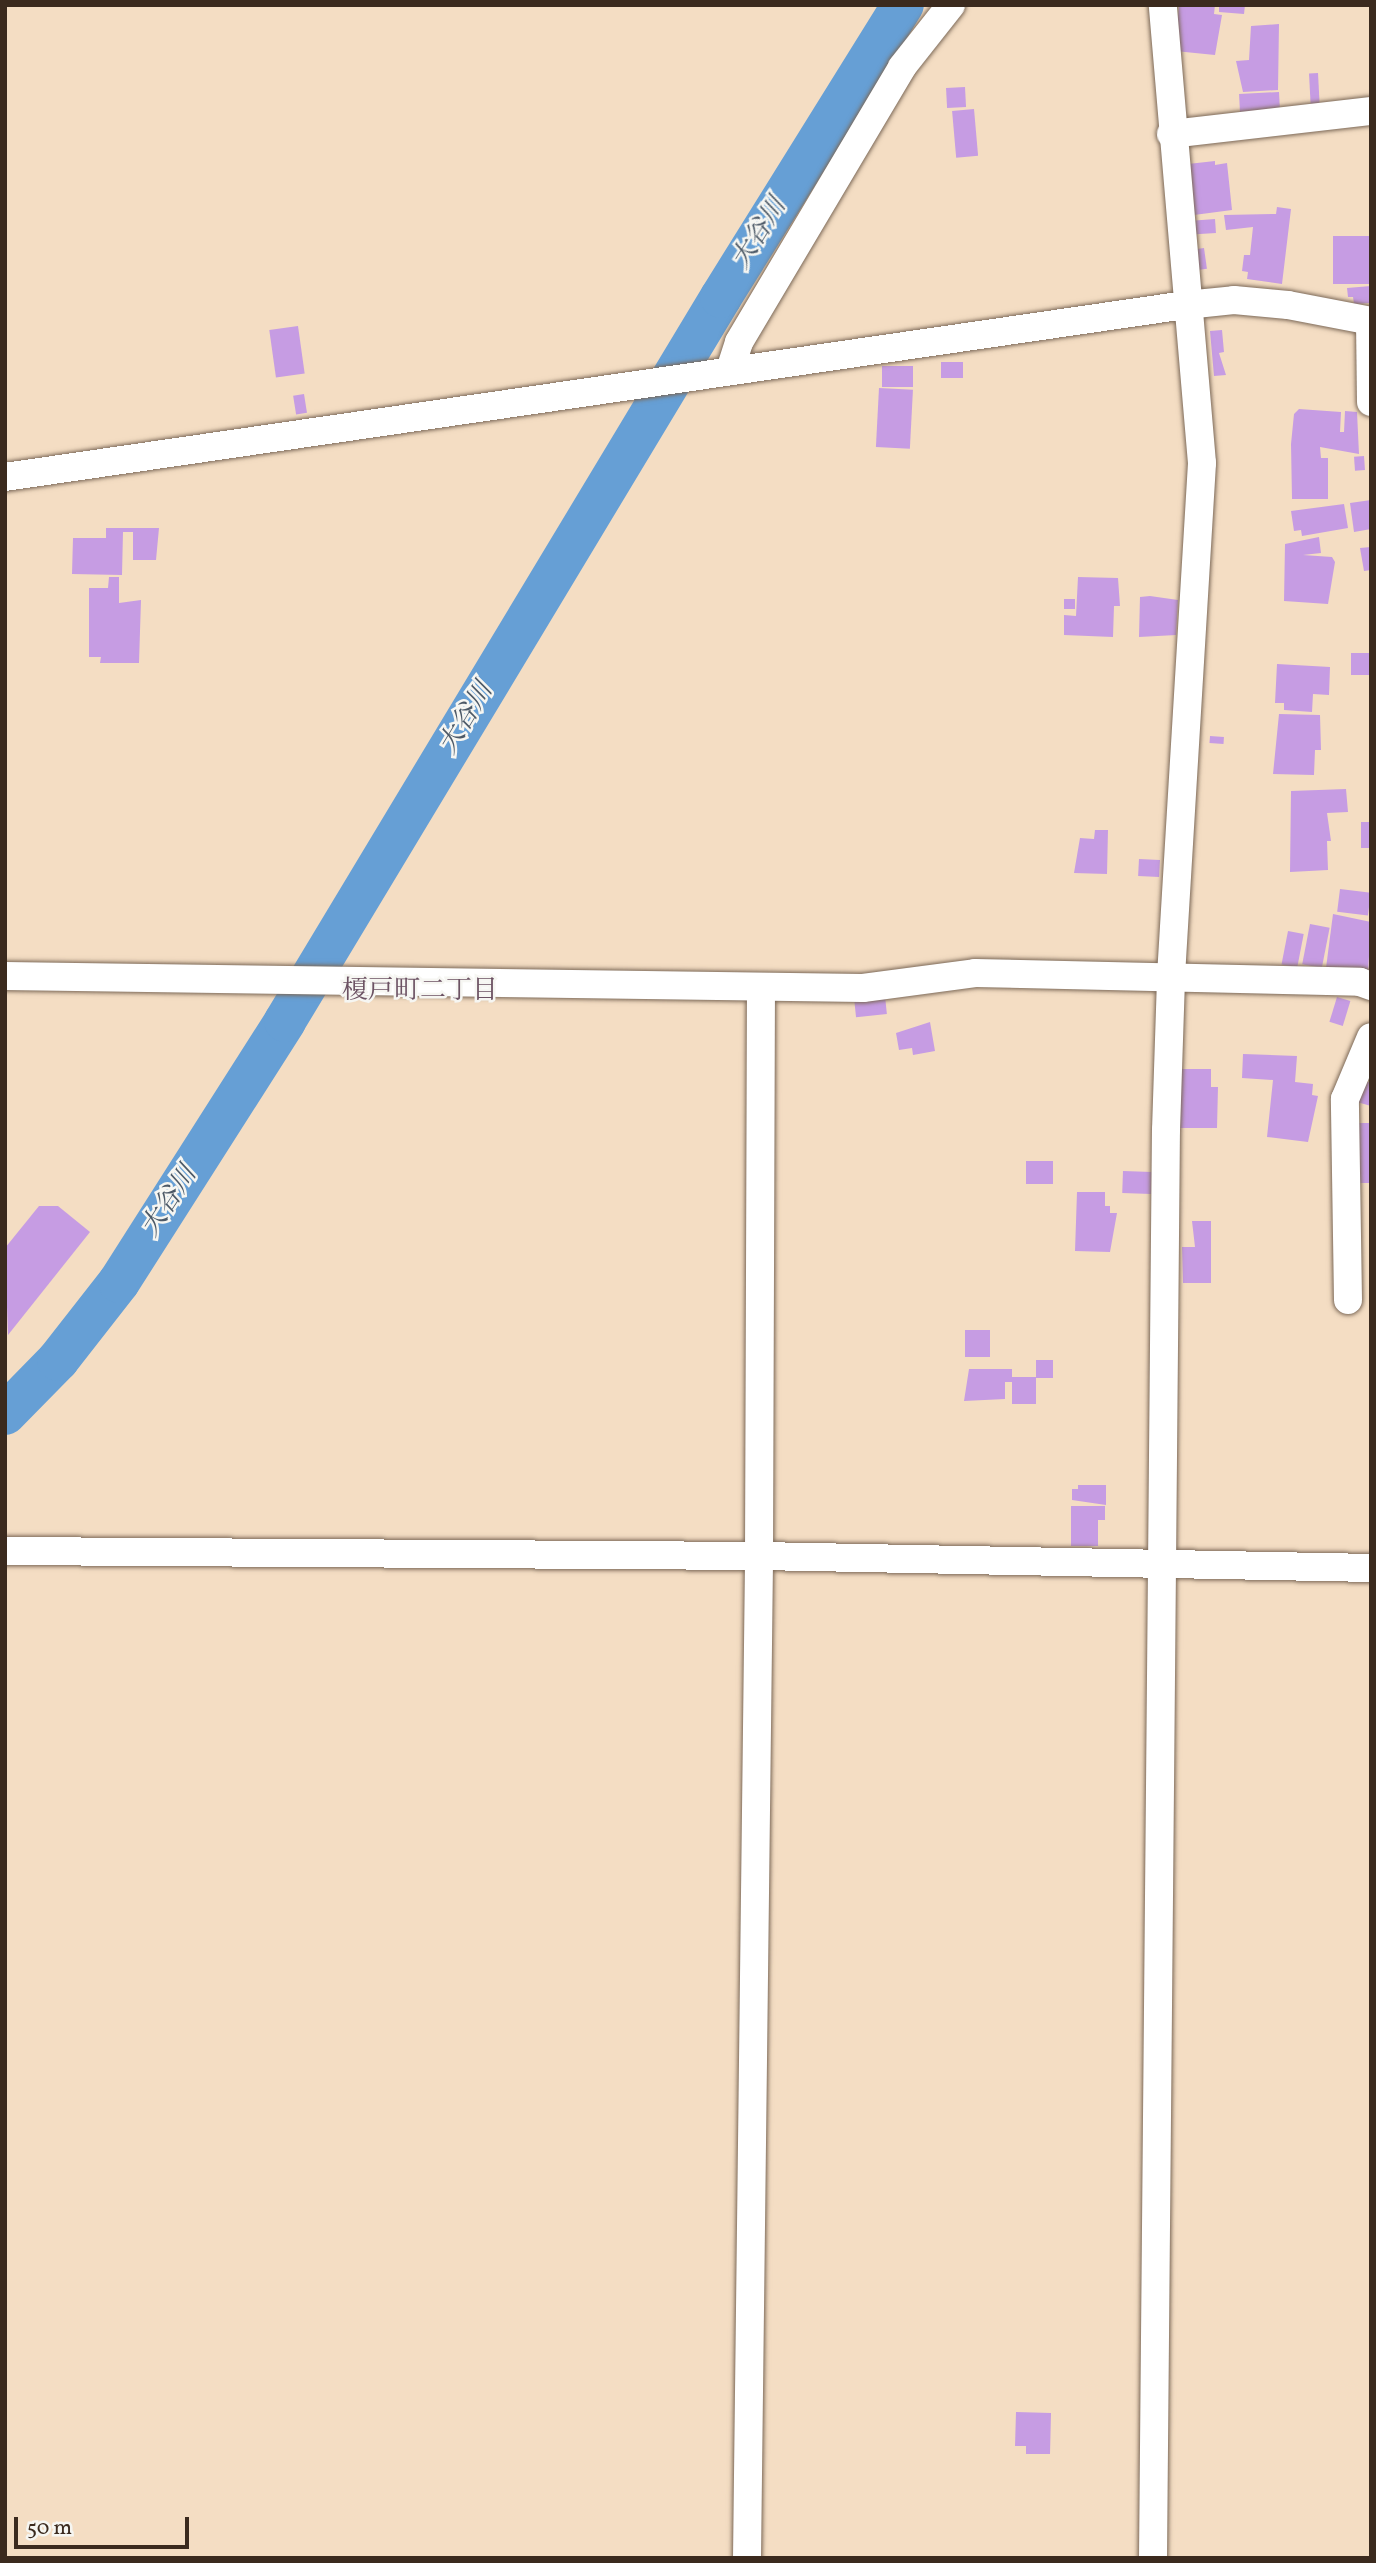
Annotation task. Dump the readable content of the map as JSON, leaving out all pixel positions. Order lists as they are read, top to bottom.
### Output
{
  "districts": ["榎戸町二丁目"],
  "water": ["大谷川"],
  "scale_bar": "50 m"
}
